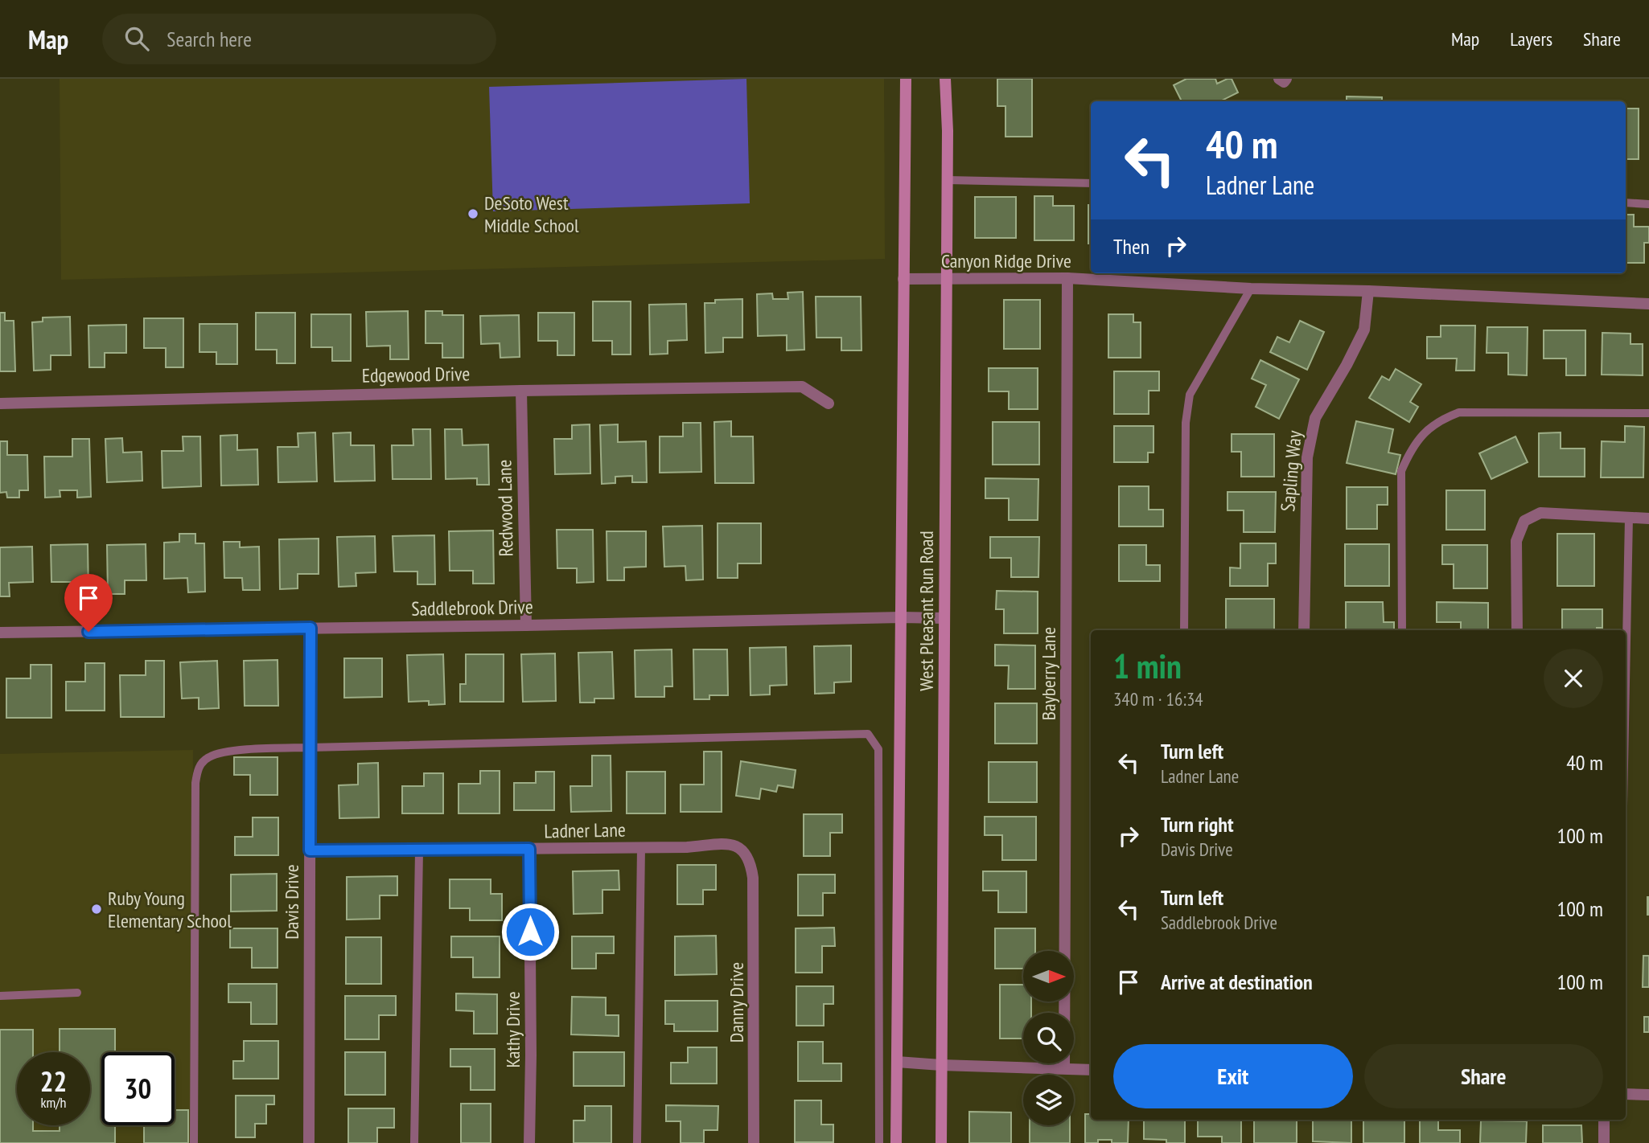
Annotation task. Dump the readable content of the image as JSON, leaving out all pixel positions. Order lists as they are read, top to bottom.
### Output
{
  "streets": {
    "main road": ["West Pleasant Run Road"],
    "street": [
      "Canyon Ridge Drive",
      "Edgewood Drive",
      "Sapling Way",
      "Redwood Lane",
      "Saddlebrook Drive",
      "Bayberry Lane",
      "Ladner Lane",
      "Davis Drive",
      "Danny Drive",
      "Kathy Drive"
    ]
  },
  "crossings": [
    ["Canyon Ridge Drive", "Sapling Way"],
    ["Canyon Ridge Drive", "West Pleasant Run Road"],
    ["Canyon Ridge Drive", "Bayberry Lane"],
    ["Edgewood Drive", "Redwood Lane"],
    ["Redwood Lane", "Saddlebrook Drive"],
    ["Saddlebrook Drive", "West Pleasant Run Road"],
    ["Saddlebrook Drive", "Davis Drive"],
    ["Ladner Lane", "Davis Drive"],
    ["Ladner Lane", "Danny Drive"],
    ["Ladner Lane", "Kathy Drive"]
  ],
  "places": ["DeSoto West Middle School", "Ruby Young Elementary School"],
  "north": "right",
  "page": {
    "header": "Map",
    "search": "Search here",
    "nav": ["Map", "Layers", "Share"],
    "turn": ["40 m", "Ladner Lane"],
    "then": "Then",
    "heading": ["1 min", "340 m · 16:34"],
    "list": [
      {
        "name": "Turn left",
        "note": "Ladner Lane",
        "value": "40 m"
      },
      {
        "name": "Turn right",
        "note": "Davis Drive",
        "value": "100 m"
      },
      {
        "name": "Turn left",
        "note": "Saddlebrook Drive",
        "value": "100 m"
      },
      {
        "name": "Arrive at destination",
        "value": "100 m"
      }
    ],
    "buttons": ["Exit", "Share"],
    "speed": "22 km/h",
    "limit": "30"
  }
}
